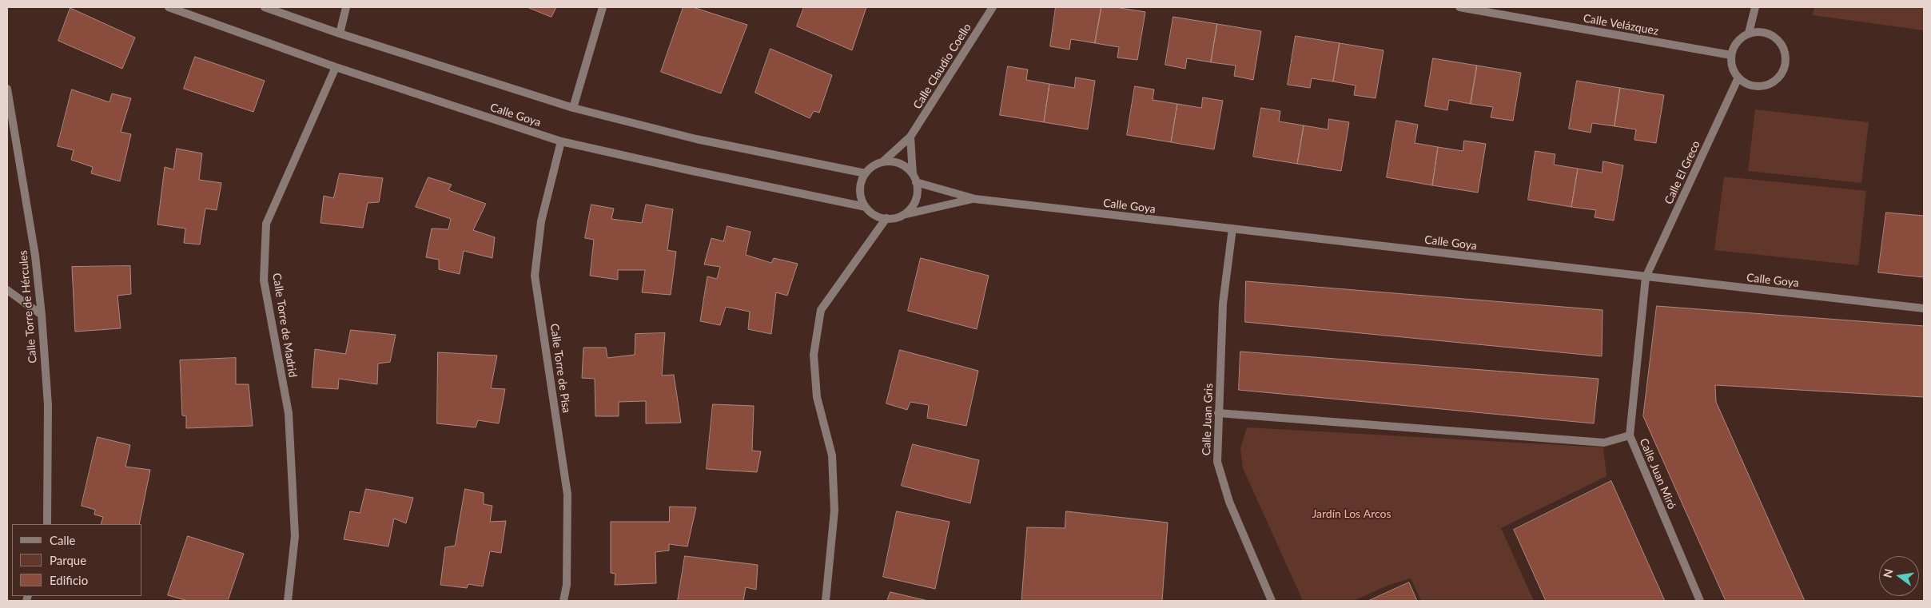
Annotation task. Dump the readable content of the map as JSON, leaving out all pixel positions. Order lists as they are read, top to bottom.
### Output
{
  "streets": {
    "street": [
      "Calle Velázquez",
      "Calle Claudio Coello",
      "Calle Goya",
      "Calle El Greco",
      "Calle Torre de Hércules",
      "Calle Torre de Madrid",
      "Calle Torre de Pisa",
      "Calle Juan Gris",
      "Calle Juan Miró"
    ]
  },
  "crossings": [
    ["Calle Velázquez", "Calle El Greco"],
    ["Calle Claudio Coello", "Calle Goya"],
    ["Calle Goya", "Calle El Greco"],
    ["Calle Goya", "Calle Torre de Madrid"],
    ["Calle Goya", "Calle Torre de Pisa"],
    ["Calle Goya", "Calle Juan Gris"],
    ["Calle Goya", "Calle Juan Miró"],
    ["Calle El Greco", "Calle Juan Miró"]
  ],
  "parks": ["Jardín Los Arcos"],
  "legend": ["Calle", "Parque", "Edificio"],
  "north": "left"
}
